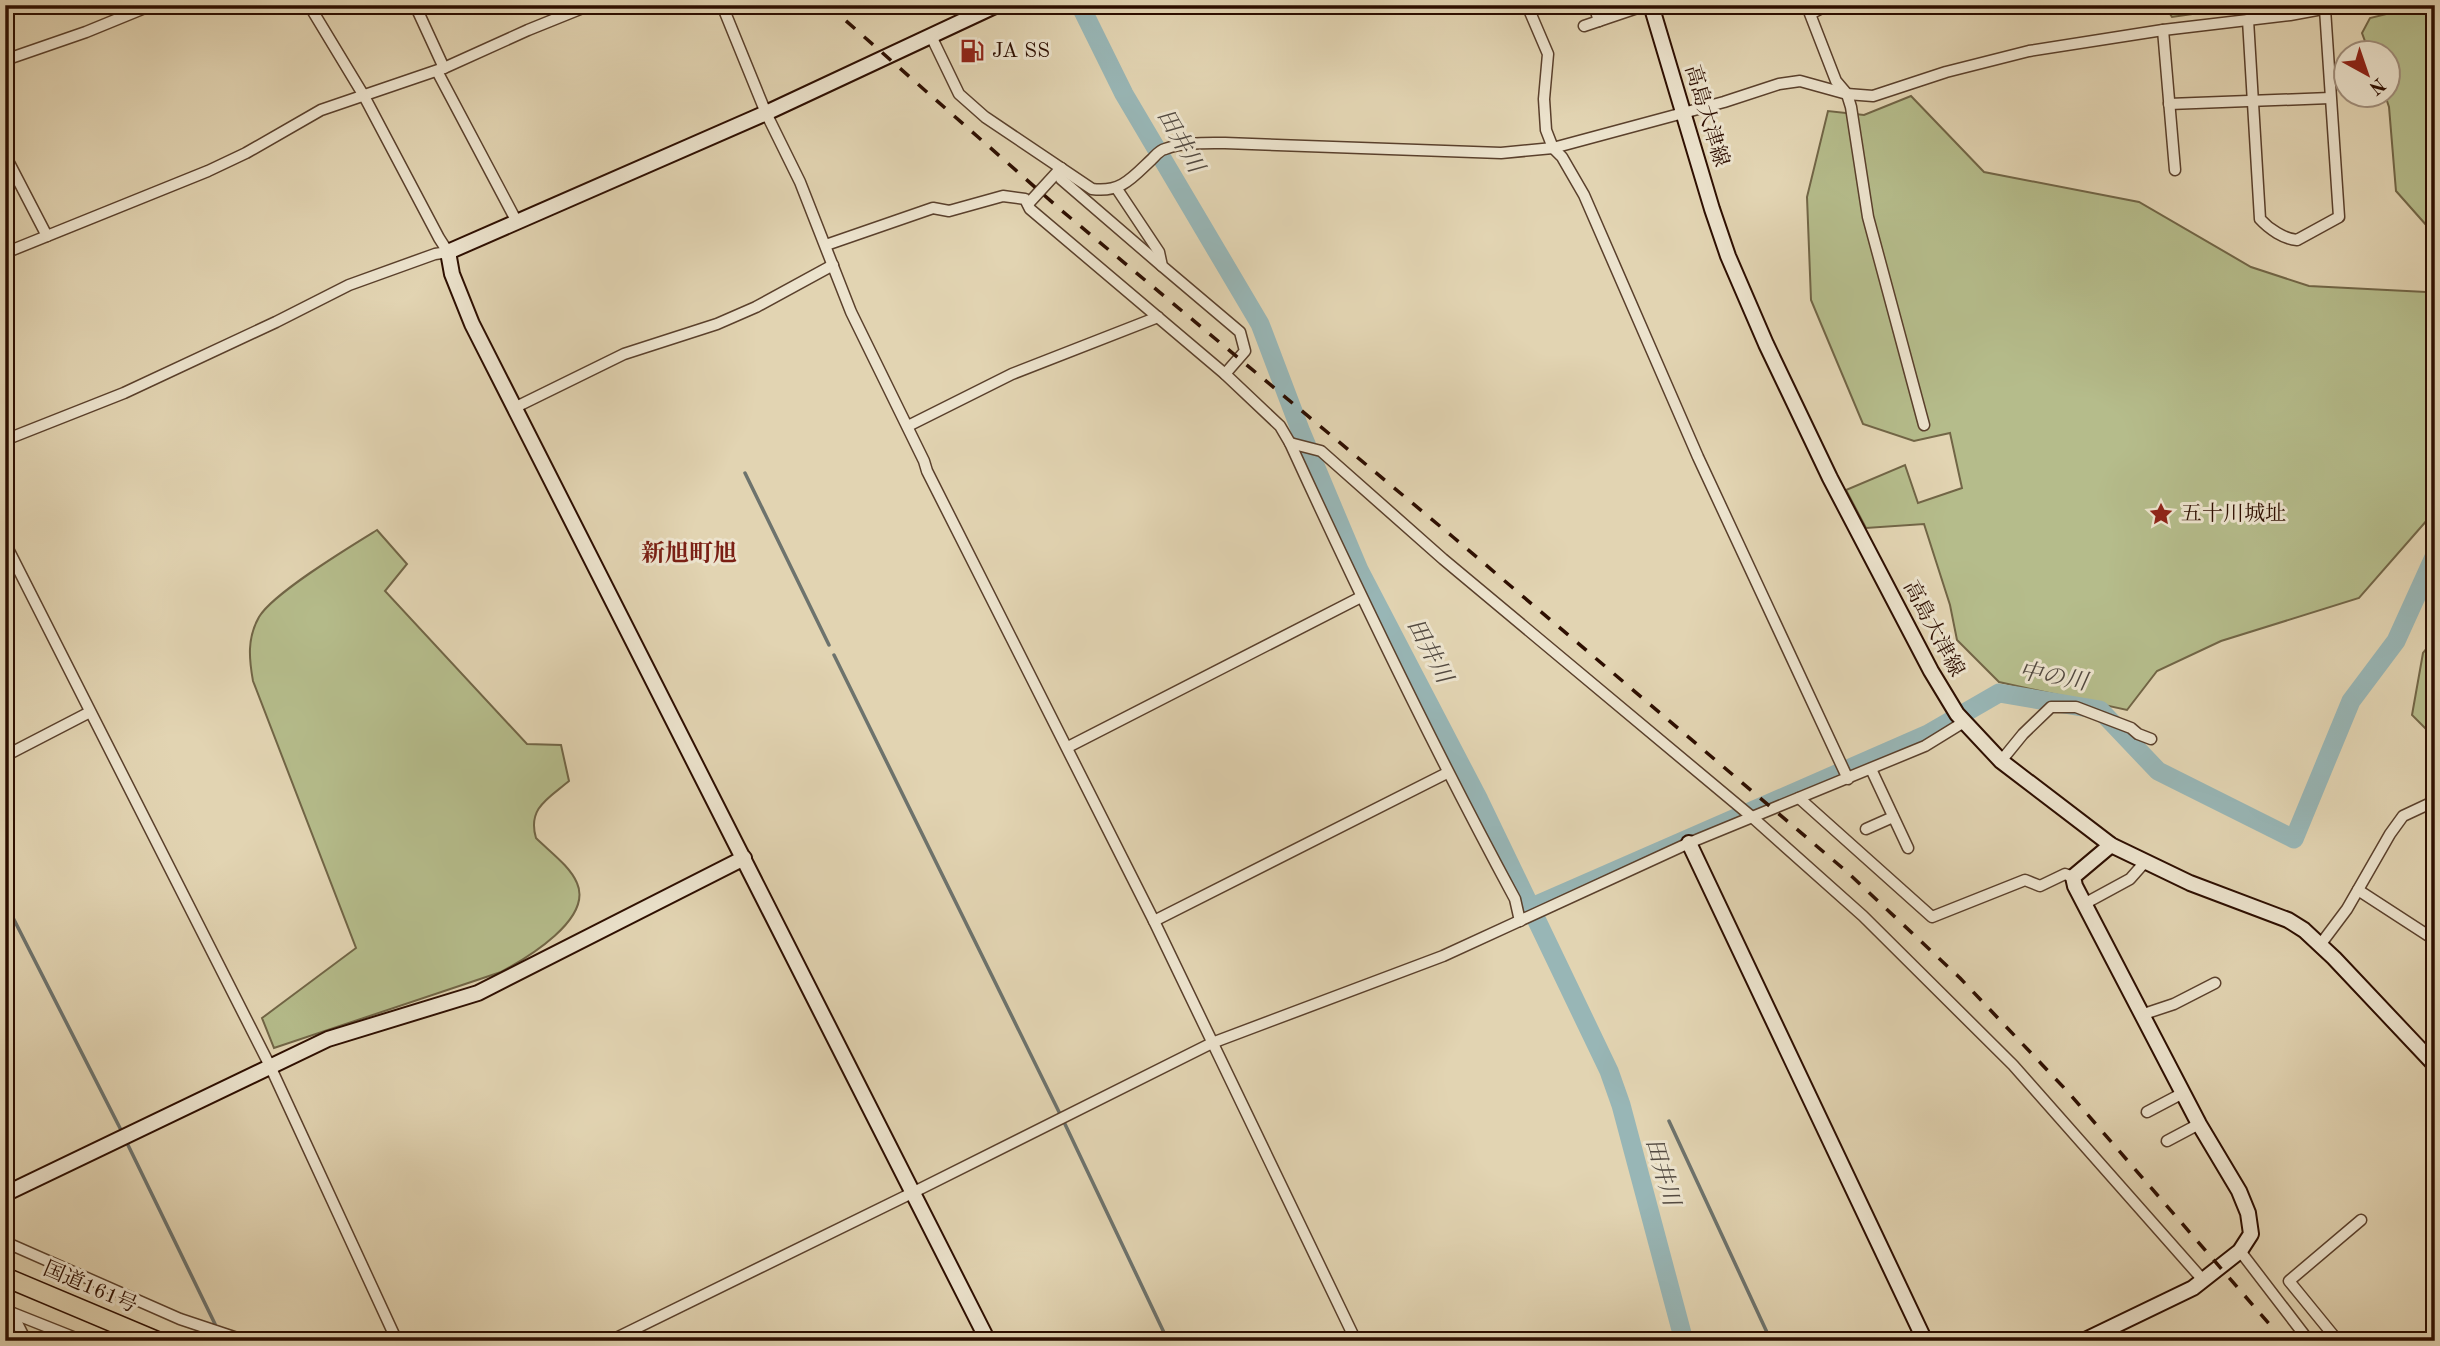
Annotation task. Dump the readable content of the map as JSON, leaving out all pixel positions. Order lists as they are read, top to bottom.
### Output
{
  "streets": {
    "highway": ["国道161号"],
    "street": ["高島大津線"]
  },
  "districts": ["新旭町旭"],
  "water": ["田井川", "中の川"],
  "places": {
    "fuel station": ["JA SS"],
    "place": ["五十川城址"]
  },
  "north": "bottom right"
}
